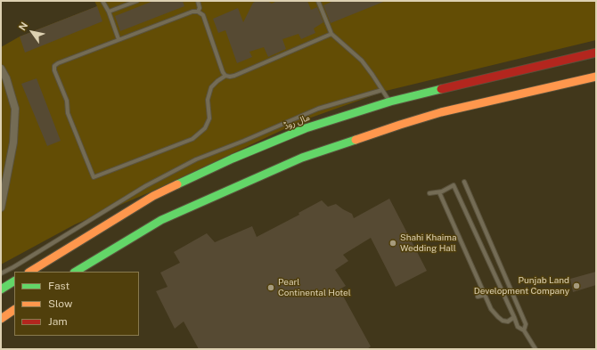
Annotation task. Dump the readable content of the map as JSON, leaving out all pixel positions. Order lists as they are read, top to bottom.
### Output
{
  "streets": {
    "main road": ["مال روڈ"]
  },
  "places": ["Shahi Khaima Wedding Hall", "Punjab Land Development Company", "Pearl Continental Hotel"],
  "legend": ["Fast", "Slow", "Jam"],
  "north": "top left"
}
